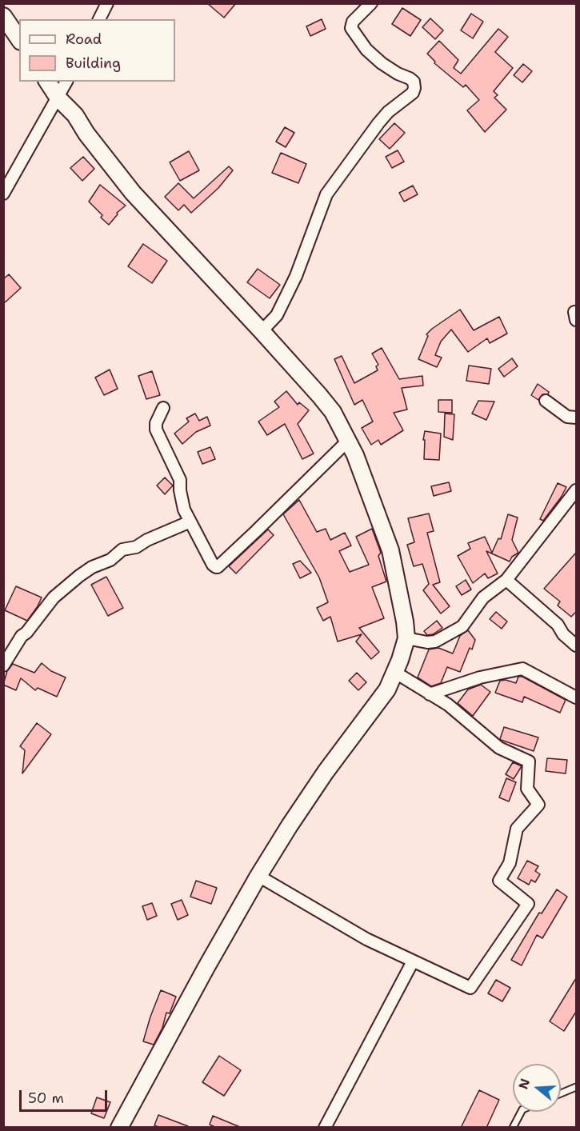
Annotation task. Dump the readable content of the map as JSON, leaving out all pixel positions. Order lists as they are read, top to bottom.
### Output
{
  "legend": ["Road", "Building"],
  "scale_bar": "50 m",
  "north": "left"
}
